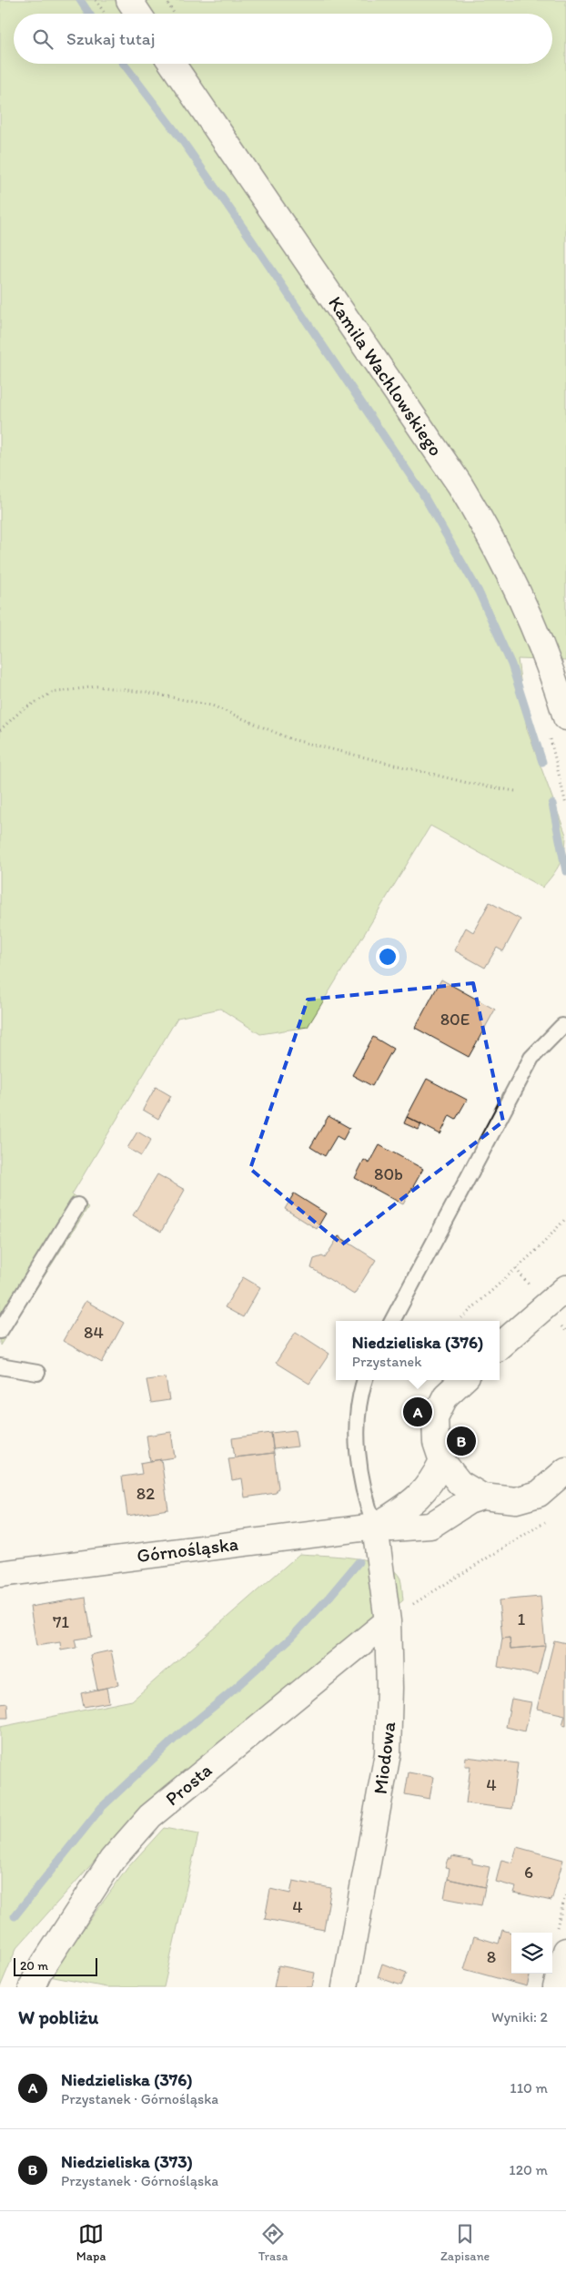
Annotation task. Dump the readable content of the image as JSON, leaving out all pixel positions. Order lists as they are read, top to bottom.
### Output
{
  "streets": {
    "street": [
      "Kamila Wachlowskiego",
      "Górnośląska",
      "Miodowa",
      "Prosta"
    ]
  },
  "crossings": [
    ["Górnośląska", "Miodowa"],
    ["Miodowa", "Prosta"]
  ],
  "house_numbers": [
    "80E",
    "80b",
    "84",
    "82",
    "1",
    "71",
    "4",
    "6",
    "4",
    "8"
  ],
  "scale_bar": "20 m",
  "page": {
    "search": "Szukaj tutaj",
    "popup": ["Niedzieliska (376)", "Przystanek"],
    "pins": ["A", "B"],
    "scale": "20 m",
    "heading": ["W pobliżu", "Wyniki: 2"],
    "list": [
      {
        "mark": "A",
        "name": "Niedzieliska (376)",
        "note": "Przystanek · Górnośląska",
        "value": "110 m"
      },
      {
        "mark": "B",
        "name": "Niedzieliska (373)",
        "note": "Przystanek · Górnośląska",
        "value": "120 m"
      }
    ],
    "nav": ["Mapa", "Trasa", "Zapisane"]
  }
}
